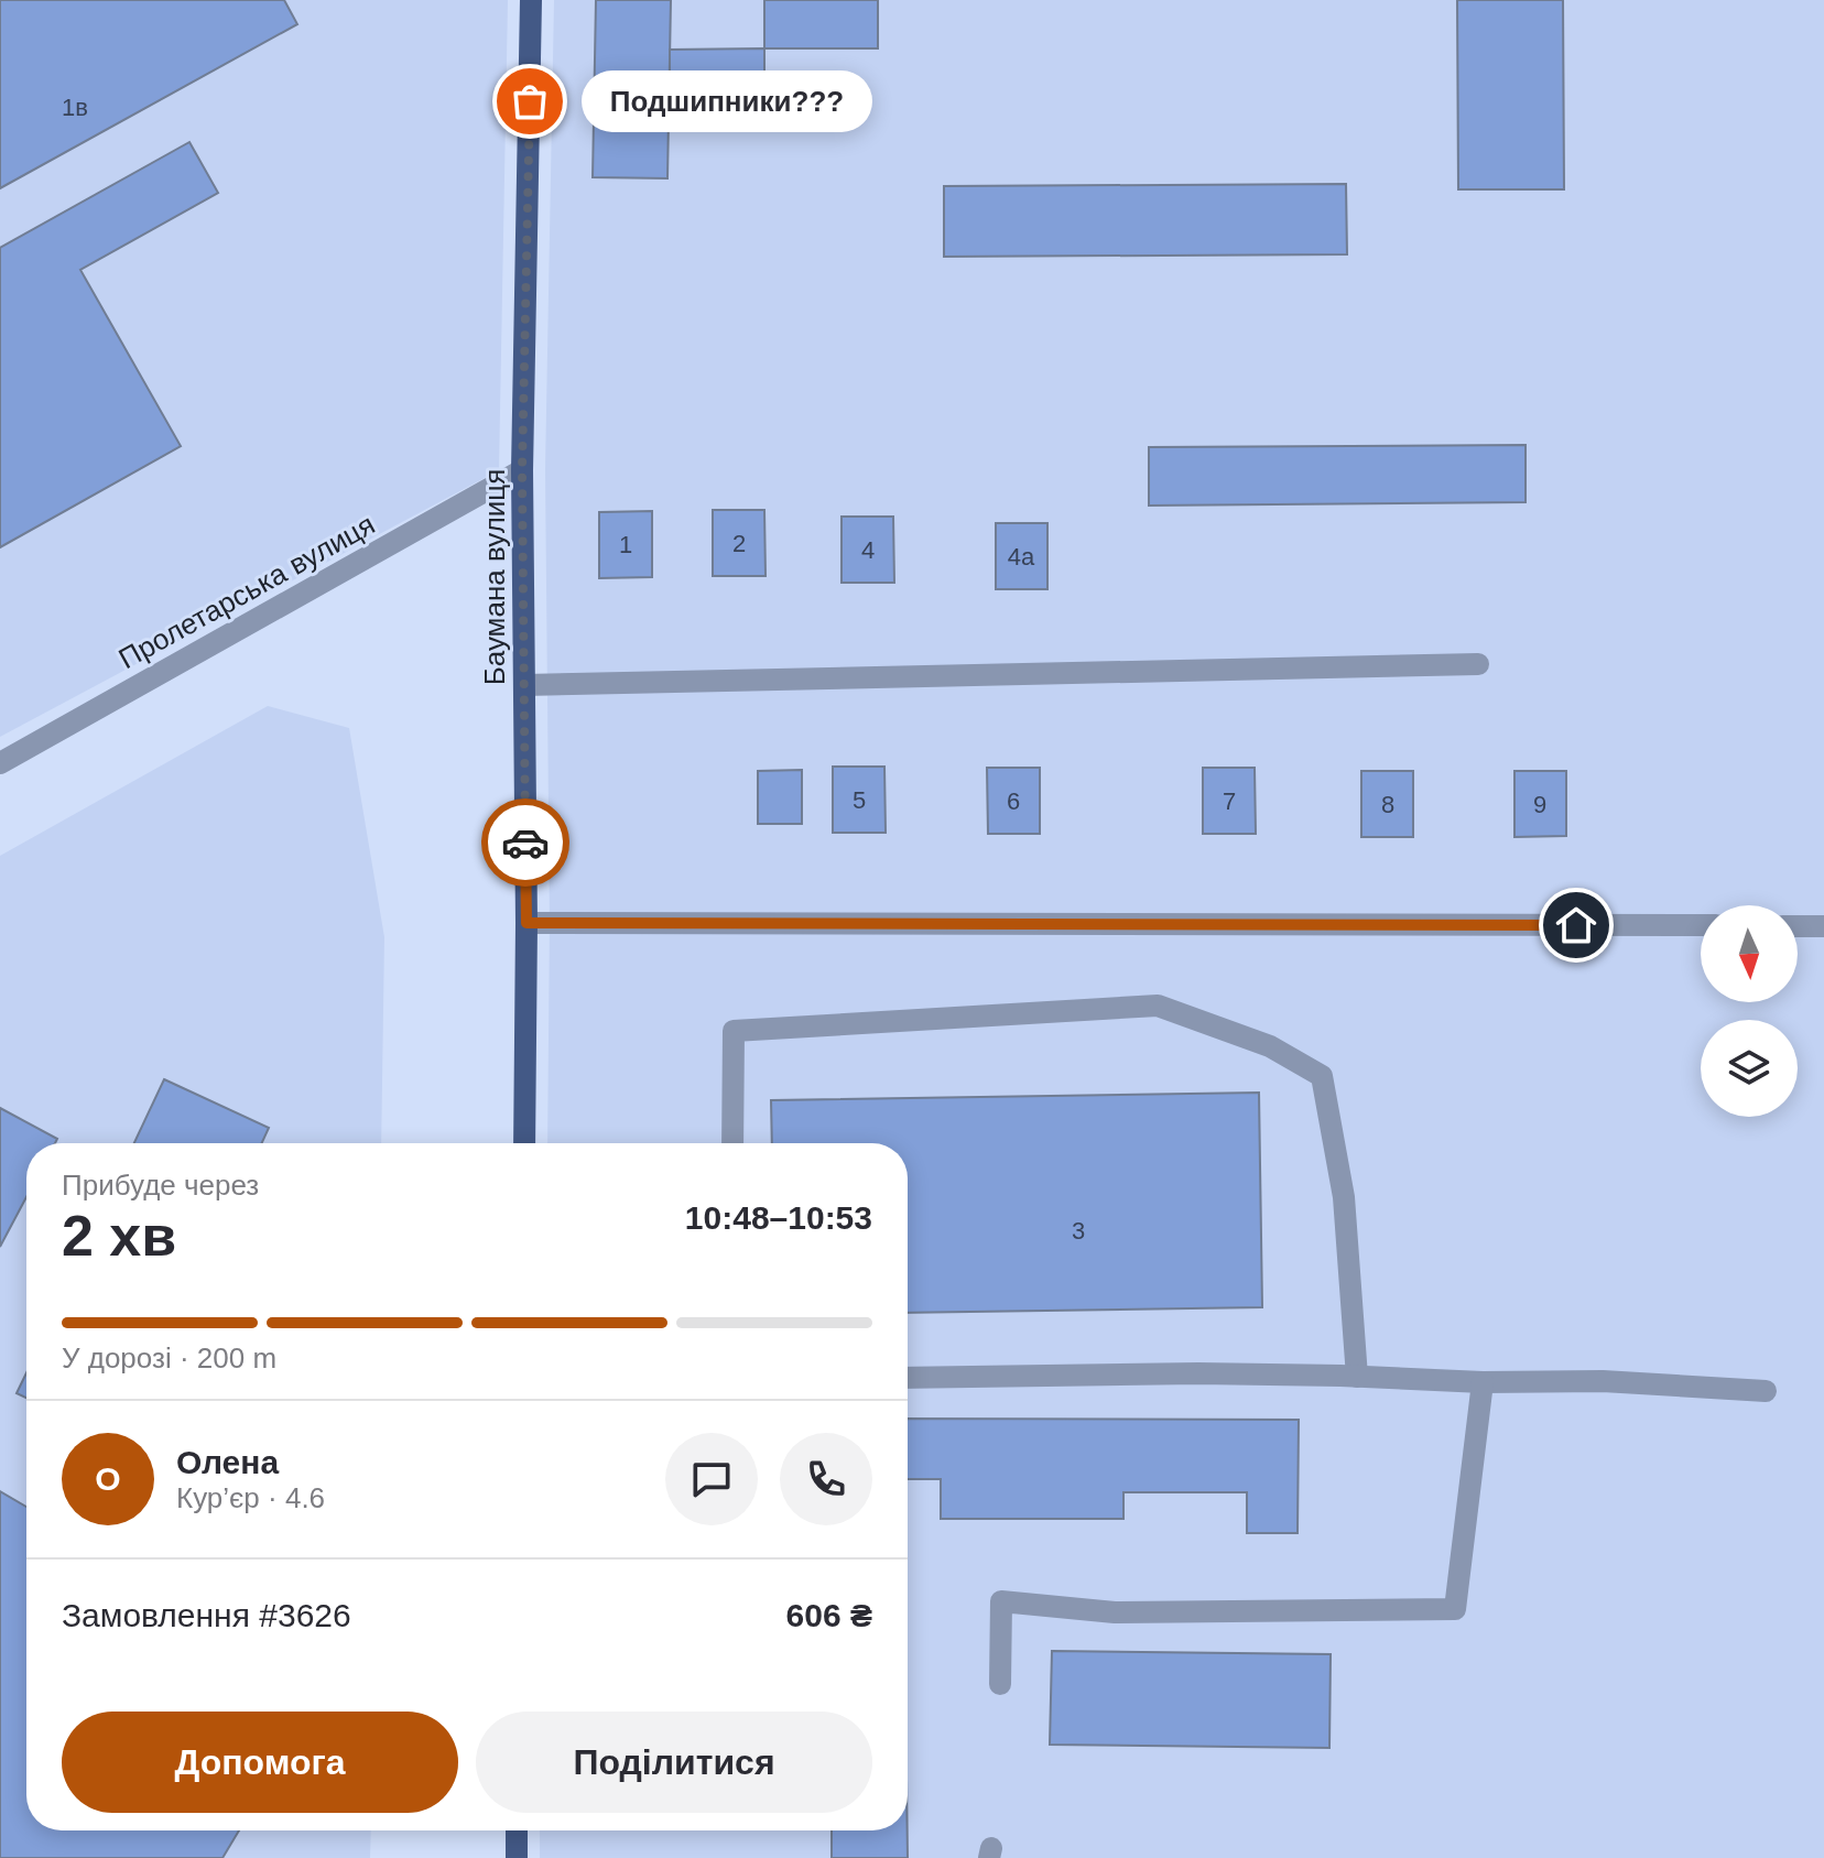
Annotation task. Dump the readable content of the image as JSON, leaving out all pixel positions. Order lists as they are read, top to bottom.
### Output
{
  "streets": {
    "main road": ["Баумана вулиця"],
    "street": ["Пролетарська вулиця"]
  },
  "crossings": [
    ["Баумана вулиця", "Пролетарська вулиця"]
  ],
  "places": ["Подшипники???"],
  "house_numbers": [
    "1в",
    "2",
    "1",
    "4",
    "4а",
    "5",
    "6",
    "7",
    "8",
    "9",
    "3"
  ],
  "north": "bottom",
  "page": {
    "bubble": "Подшипники???",
    "heading": ["2 хв", "Прибуде через", "10:48–10:53"],
    "panel": [
      "Олена",
      "Кур’єр · 4.6",
      "Замовлення #3626",
      "606 ₴"
    ],
    "bar": "У дорозі · 200 m",
    "round": "О",
    "buttons": ["Допомога", "Поділитися"]
  }
}
